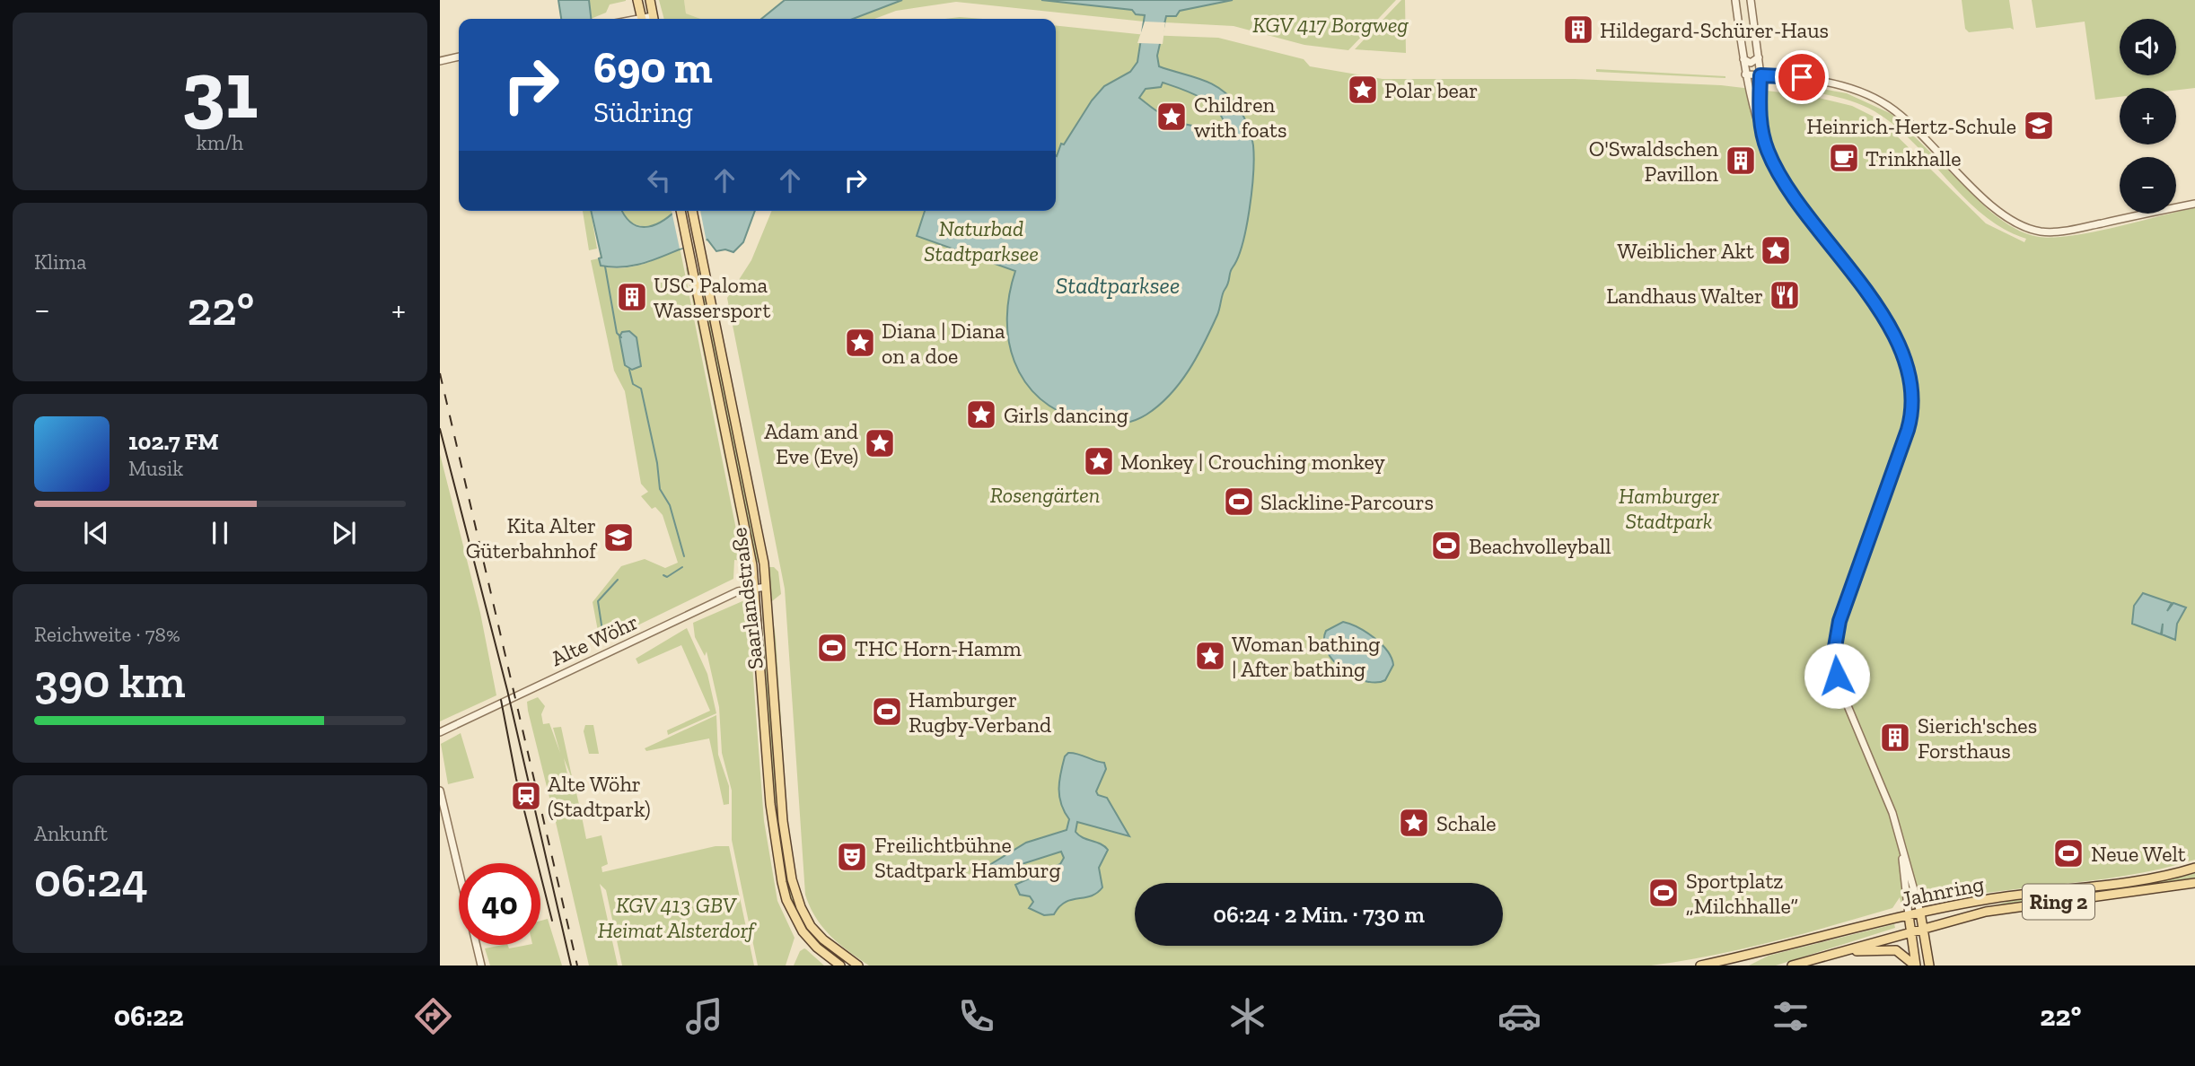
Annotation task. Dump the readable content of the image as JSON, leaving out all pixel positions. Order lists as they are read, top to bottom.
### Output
{
  "streets": {
    "main road": ["Saarlandstraße", "Jahnring", "Ring 2"],
    "street": ["Alte Wöhr"]
  },
  "crossings": [
    ["Saarlandstraße", "Alte Wöhr"]
  ],
  "water": ["Stadtparksee"],
  "parks": [
    "KGV 417 Borgweg",
    "Naturbad Stadtparksee",
    "Rosengärten",
    "Hamburger Stadtpark",
    "KGV 413 GBV Heimat Alsterdorf"
  ],
  "places": {
    "building": [
      "Hildegard-Schürer-Haus",
      "O'Swaldschen Pavillon",
      "USC Paloma Wassersport",
      "Sierich'sches Forsthaus"
    ],
    "place": [
      "Polar bear",
      "Children with foats",
      "Weiblicher Akt",
      "Diana | Diana on a doe",
      "Girls dancing",
      "Adam and Eve (Eve)",
      "Monkey | Crouching monkey",
      "Woman bathing | After bathing",
      "Schale"
    ],
    "school or university": ["Heinrich-Hertz-Schule", "Kita Alter Güterbahnhof"],
    "cafe": ["Trinkhalle"],
    "restaurant": ["Landhaus Walter"],
    "sports": [
      "Slackline-Parcours",
      "Beachvolleyball",
      "THC Horn-Hamm",
      "Hamburger Rugby-Verband",
      "Neue Welt",
      "Sportplatz „Milchhalle“"
    ],
    "station": ["Alte Wöhr (Stadtpark)"],
    "theatre": ["Freilichtbühne Stadtpark Hamburg"]
  },
  "page": {
    "tile": [
      ["31", "km/h"],
      "Klima",
      ["Reichweite · 78%", "390 km"],
      ["Ankunft", "06:24"]
    ],
    "map_buttons": ["+", "−"],
    "turn": ["690 m", "Südring"],
    "heat": ["−", "22°", "+"],
    "song": ["102.7 FM", "Musik"],
    "limit": "40",
    "trip": "06:24 · 2 Min. · 730 m",
    "tabs": ["06:22", "22°"]
  }
}
